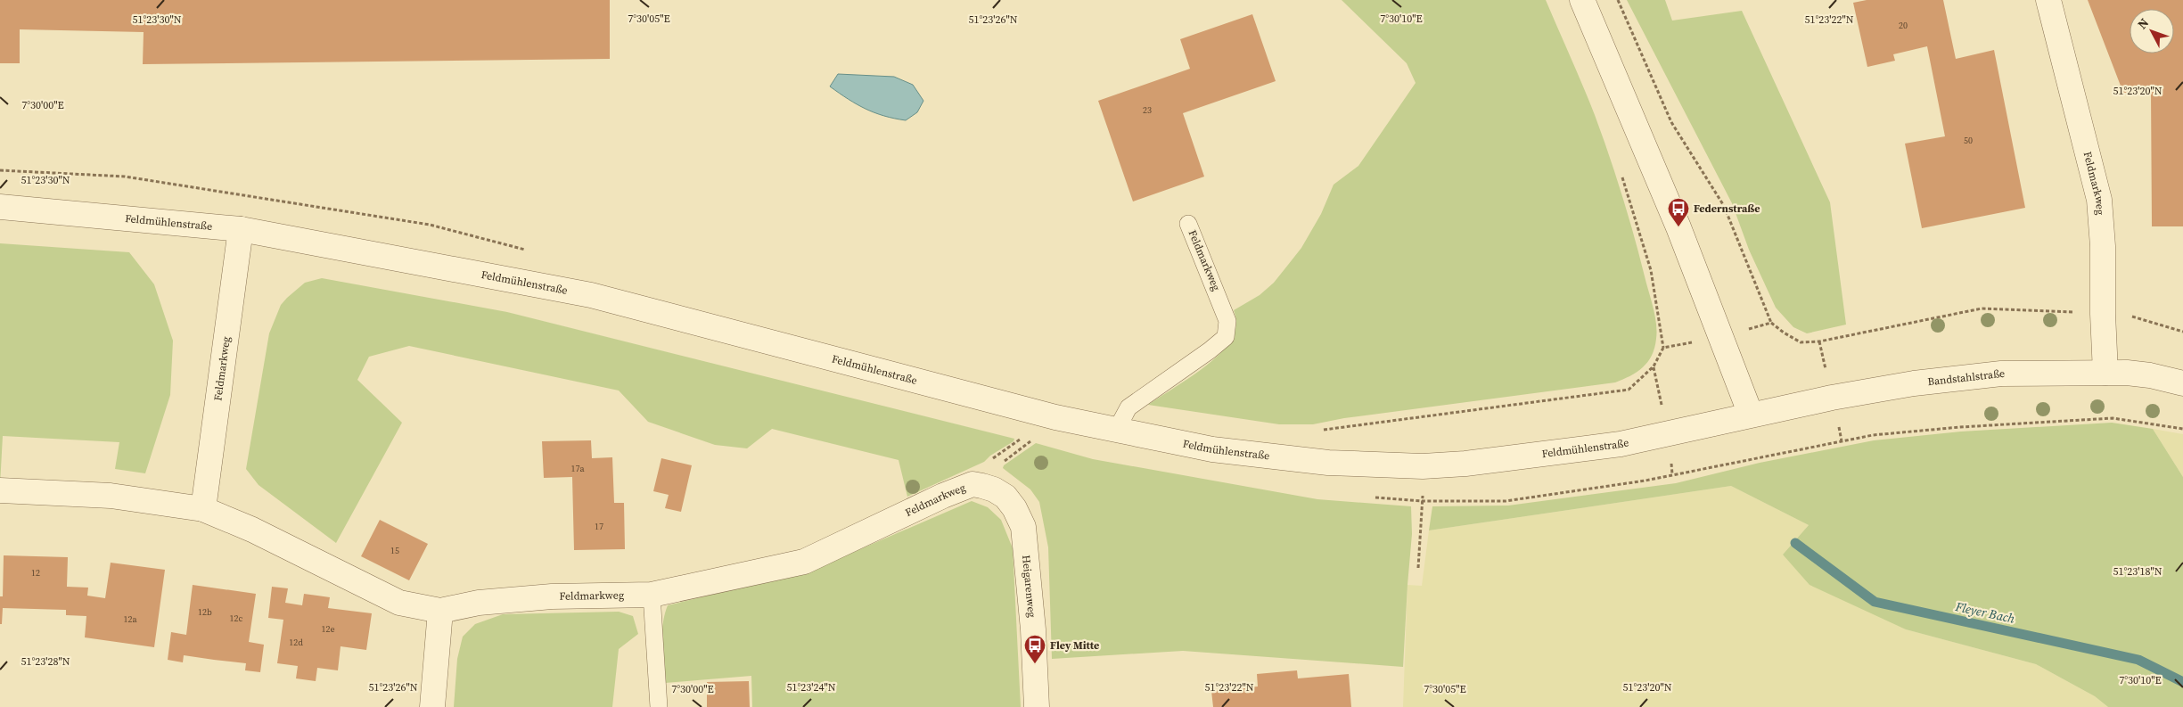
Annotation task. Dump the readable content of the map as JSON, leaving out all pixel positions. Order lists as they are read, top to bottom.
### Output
{
  "streets": {
    "street": [
      "Feldmarkweg",
      "Feldmühlenstraße",
      "Bandstahlstraße",
      "Heigarenweg"
    ]
  },
  "crossings": [
    ["Feldmarkweg", "Feldmühlenstraße"],
    ["Feldmarkweg", "Bandstahlstraße"],
    ["Feldmarkweg", "Heigarenweg"],
    ["Feldmühlenstraße", "Bandstahlstraße"]
  ],
  "water": ["Fleyer Bach"],
  "places": {
    "bus stop": ["Federnstraße", "Fley Mitte"]
  },
  "house_numbers": [
    "20",
    "23",
    "50",
    "17a",
    "17",
    "15",
    "12",
    "12b",
    "12c",
    "12a",
    "12e",
    "12d"
  ],
  "north": "top left",
  "coordinates": [
    "7°30'05\"E",
    "7°30'10\"E",
    "51°23'30\"N",
    "51°23'26\"N",
    "51°23'22\"N",
    "51°23'20\"N",
    "7°30'00\"E",
    "51°23'18\"N",
    "51°23'28\"N",
    "51°23'24\"N"
  ]
}
